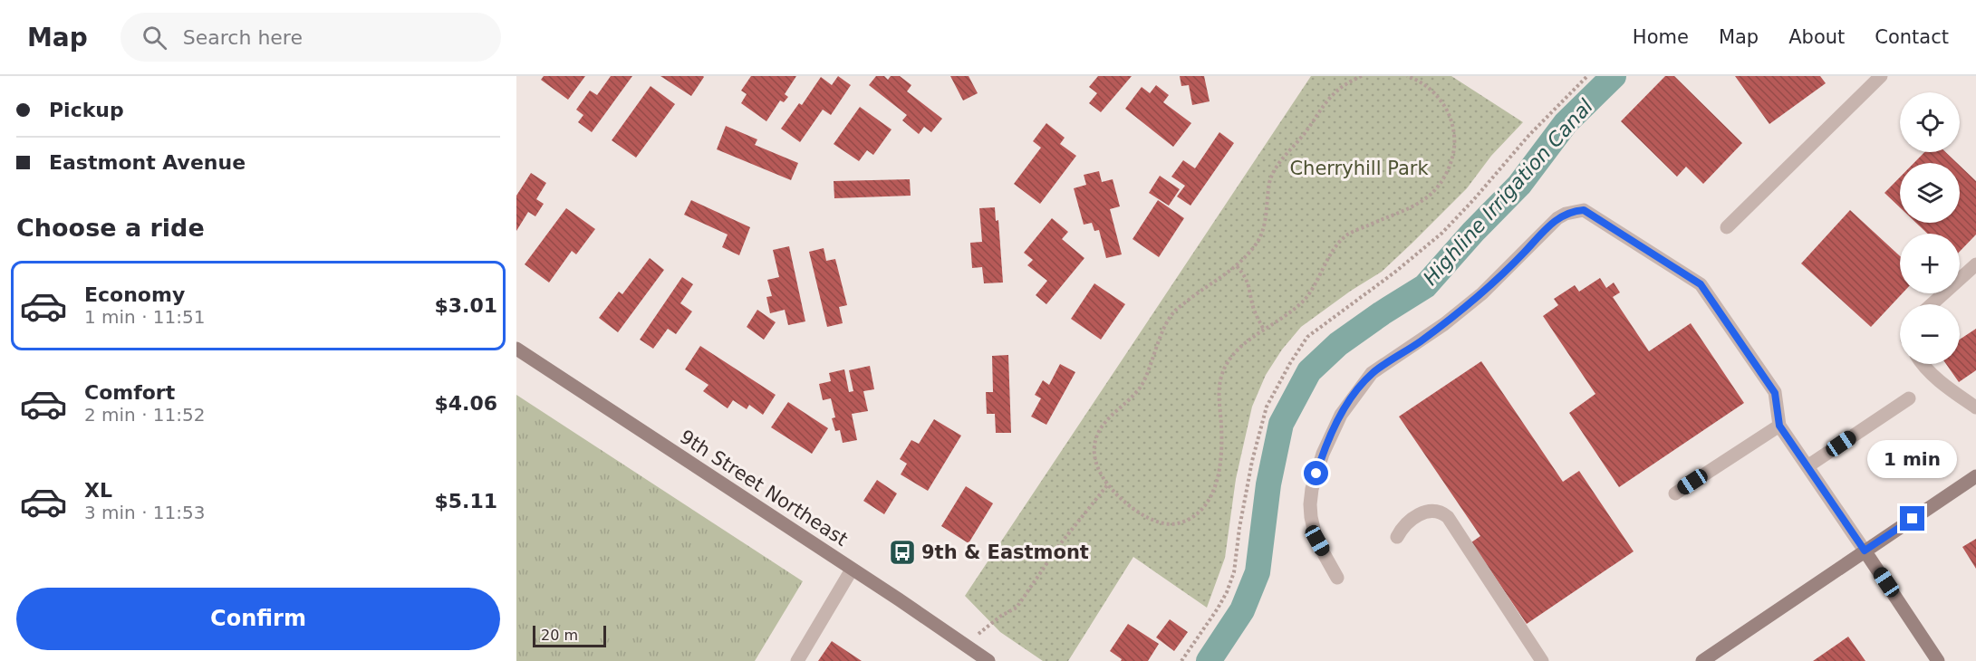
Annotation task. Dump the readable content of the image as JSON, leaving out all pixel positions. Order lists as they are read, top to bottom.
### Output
{
  "streets": {
    "main road": ["9th Street Northeast"]
  },
  "water": ["Highline Irrigation Canal"],
  "parks": ["Cherryhill Park"],
  "places": {
    "bus stop": ["9th & Eastmont"]
  },
  "scale_bar": "20 m",
  "page": {
    "header": "Map",
    "search": "Search here",
    "nav": [
      "Home",
      "Map",
      "About",
      "Contact"
    ],
    "banner": ["Pickup", "Eastmont Avenue"],
    "map_buttons": ["+", "−"],
    "heading": "Choose a ride",
    "list": [
      {
        "name": "Economy",
        "note": "1 min · 11:51",
        "value": "$3.01"
      },
      {
        "name": "Comfort",
        "note": "2 min · 11:52",
        "value": "$4.06"
      },
      {
        "name": "XL",
        "note": "3 min · 11:53",
        "value": "$5.11"
      }
    ],
    "bubble": "1 min",
    "buttons": "Confirm",
    "scale": "20 m"
  }
}
